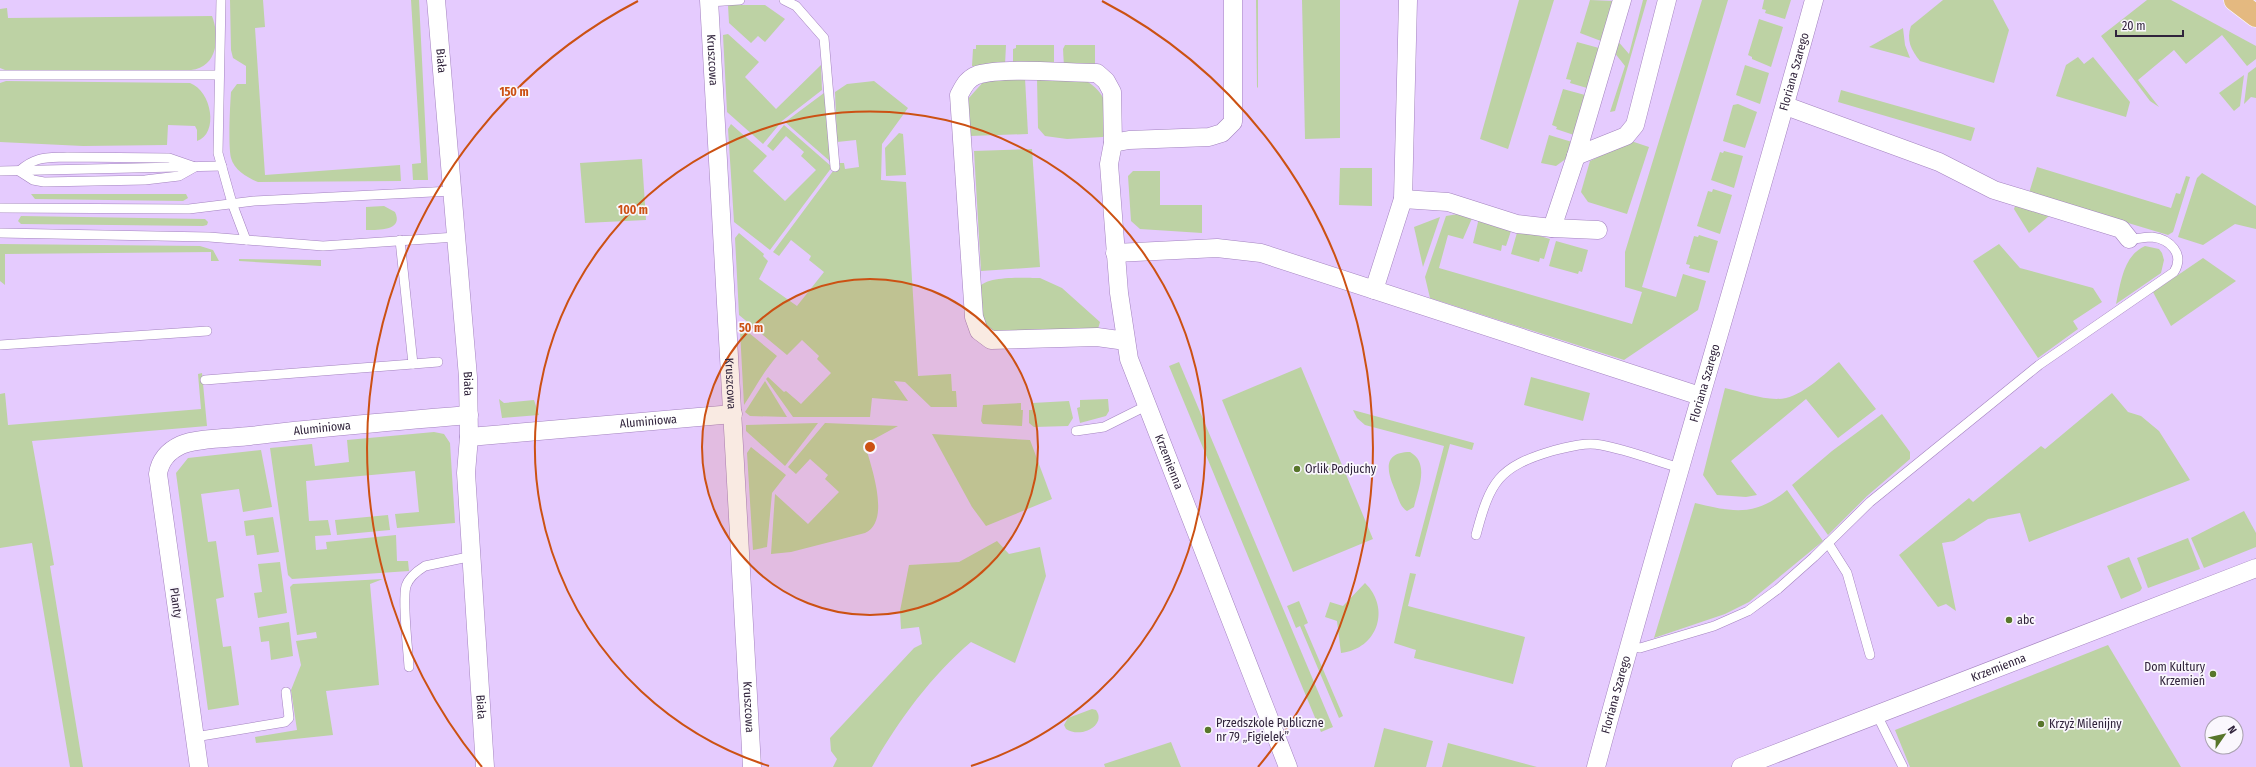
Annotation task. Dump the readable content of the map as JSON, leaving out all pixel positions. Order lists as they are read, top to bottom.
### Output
{
  "streets": {
    "street": [
      "Biała",
      "Kruszcowa",
      "Floriana Szarego",
      "Aluminiowa",
      "Krzemienna",
      "Planty"
    ]
  },
  "crossings": [
    ["Biała", "Aluminiowa"],
    ["Kruszcowa", "Aluminiowa"],
    ["Aluminiowa", "Planty"]
  ],
  "places": [
    "Orlik Podjuchy",
    "abc",
    "Dom Kultury Krzemień",
    "Krzyż Milenijny",
    "Przedszkole Publiczne nr 79 „Figielek”"
  ],
  "scale_bar": "20 m",
  "north": "top right",
  "rings": ["150 m", "100 m", "50 m"]
}
